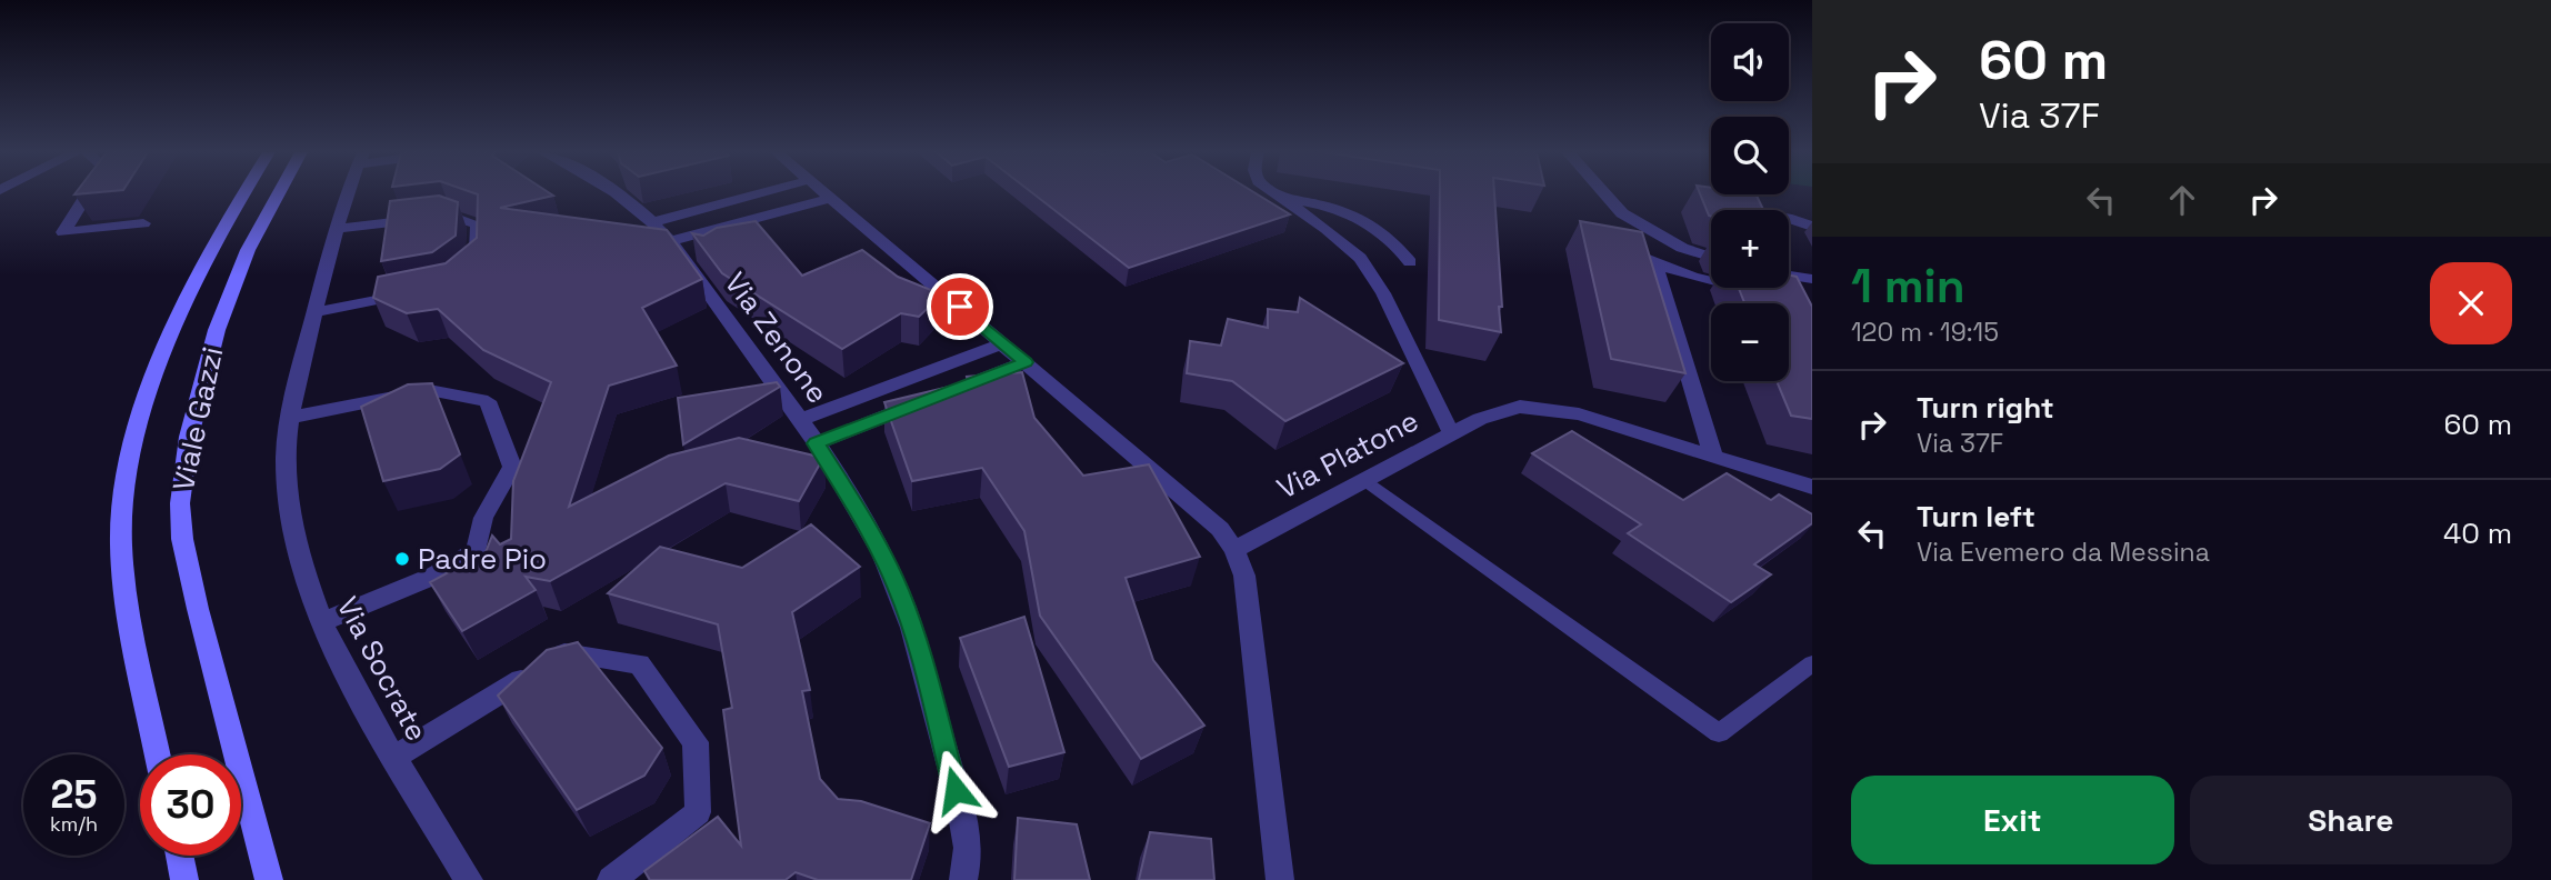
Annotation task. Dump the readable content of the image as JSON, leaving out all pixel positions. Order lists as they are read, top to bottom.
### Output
{
  "streets": {
    "main road": ["Viale Gazzi"],
    "street": ["Via Zenone", "Via Platone", "Via Socrate"]
  },
  "places": ["Padre Pio"],
  "page": {
    "turn": ["60 m", "Via 37F"],
    "map_buttons": ["+", "−"],
    "heading": ["1 min", "120 m · 19:15"],
    "list": [
      {
        "name": "Turn right",
        "note": "Via 37F",
        "value": "60 m"
      },
      {
        "name": "Turn left",
        "note": "Via Evemero da Messina",
        "value": "40 m"
      }
    ],
    "speed": "25 km/h",
    "limit": "30",
    "buttons": ["Exit", "Share"]
  }
}
